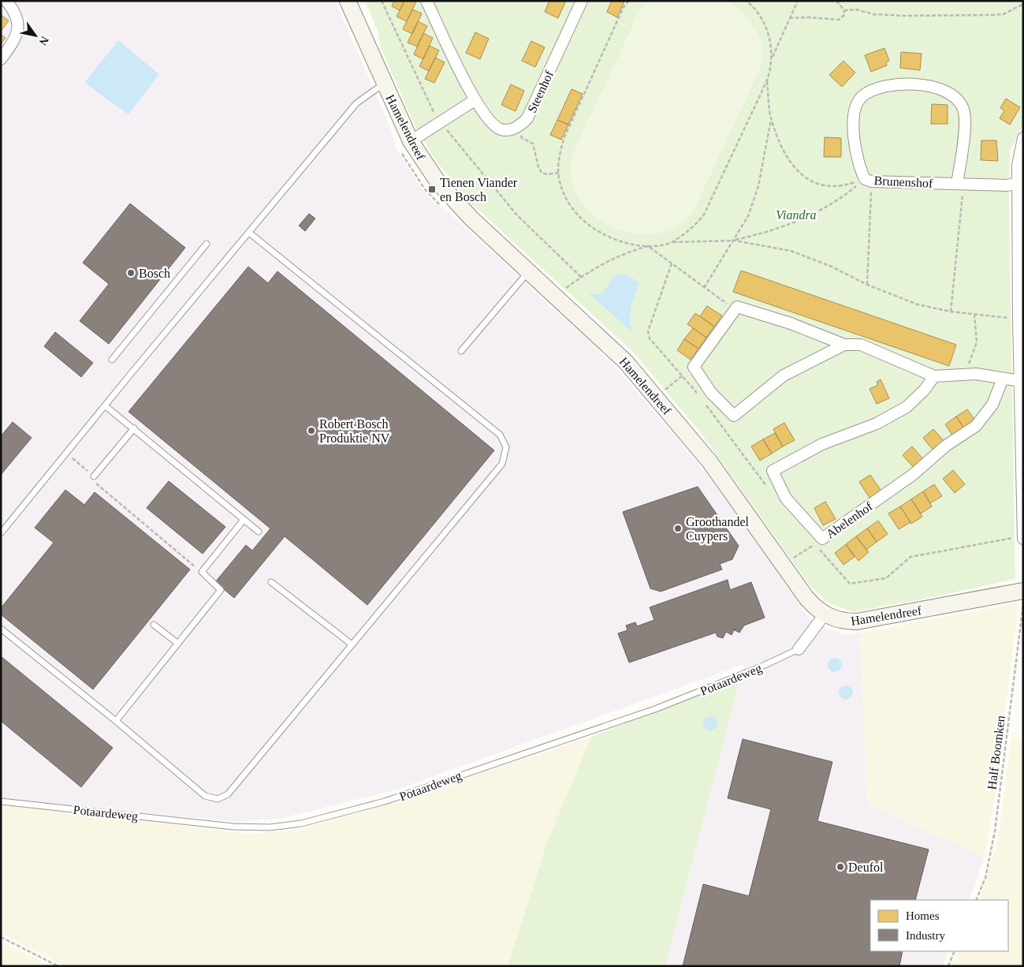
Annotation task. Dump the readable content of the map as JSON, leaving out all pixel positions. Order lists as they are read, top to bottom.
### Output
{
  "streets": {
    "street": [
      "Steenhof",
      "Hamelendreef",
      "Brunenshof",
      "Abelenhof",
      "Potaardeweg"
    ],
    "path": ["Half Boomken"]
  },
  "crossings": [
    ["Hamelendreef", "Potaardeweg"]
  ],
  "parks": ["Viandra"],
  "places": {
    "transit": ["Tienen Viander en Bosch"],
    "other": [
      "Bosch",
      "Robert Bosch Produktie NV",
      "Groothandel Cuypers",
      "Deufol"
    ]
  },
  "legend": ["Homes", "Industry"],
  "north": "bottom right"
}
